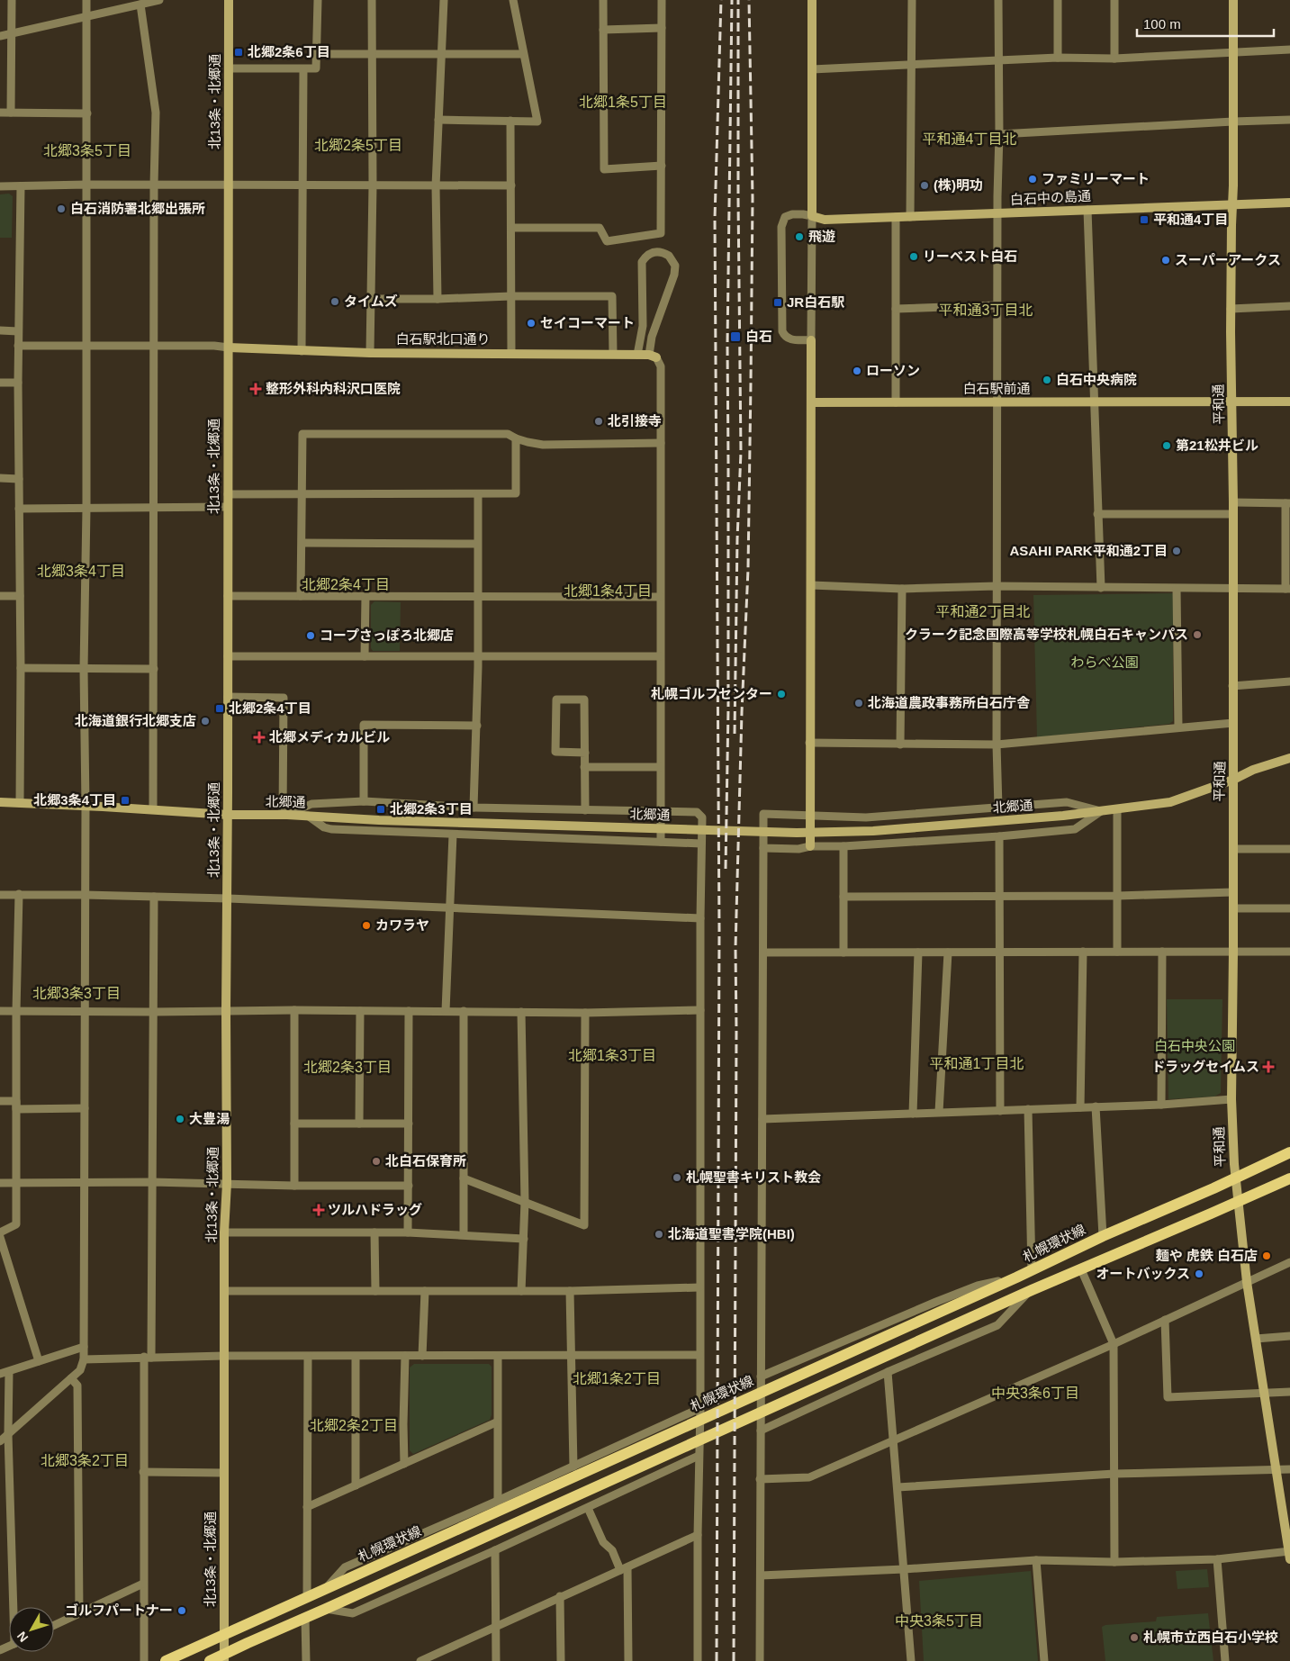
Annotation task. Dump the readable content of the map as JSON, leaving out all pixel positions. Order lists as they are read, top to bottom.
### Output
{
  "streets": {
    "main road": ["札幌環状線"],
    "street": [
      "北13条・北郷通",
      "白石中の島通",
      "白石駅北口通り",
      "白石駅前通",
      "平和通",
      "北郷通"
    ]
  },
  "crossings": [
    ["北13条・北郷通", "白石駅北口通り"],
    ["北13条・北郷通", "北郷通"],
    ["北13条・北郷通", "札幌環状線"],
    ["白石中の島通", "平和通"],
    ["白石駅前通", "平和通"],
    ["平和通", "北郷通"],
    ["平和通", "札幌環状線"]
  ],
  "districts": [
    "北郷1条5丁目",
    "平和通4丁目北",
    "北郷2条5丁目",
    "北郷3条5丁目",
    "平和通3丁目北",
    "北郷3条4丁目",
    "北郷2条4丁目",
    "北郷1条4丁目",
    "平和通2丁目北",
    "北郷3条3丁目",
    "北郷1条3丁目",
    "平和通1丁目北",
    "北郷2条3丁目",
    "北郷1条2丁目",
    "中央3条6丁目",
    "北郷2条2丁目",
    "北郷3条2丁目",
    "中央3条5丁目"
  ],
  "parks": ["わらべ公園", "白石中央公園"],
  "places": {
    "transit": [
      "北郷2条6丁目",
      "平和通4丁目",
      "JR白石駅",
      "白石",
      "北郷2条4丁目",
      "北郷3条4丁目",
      "北郷2条3丁目"
    ],
    "other": [
      "ファミリーマート",
      "(株)明功",
      "白石消防署北郷出張所",
      "飛遊",
      "リーベスト白石",
      "スーパーアークス",
      "タイムズ",
      "セイコーマート",
      "ローソン",
      "白石中央病院",
      "北引接寺",
      "第21松井ビル",
      "ASAHI PARK平和通2丁目",
      "クラーク記念国際高等学校札幌白石キャンパス",
      "コープさっぽろ北郷店",
      "札幌ゴルフセンター",
      "北海道農政事務所白石庁舎",
      "北海道銀行北郷支店",
      "カワラヤ",
      "大豊湯",
      "北白石保育所",
      "札幌聖書キリスト教会",
      "北海道聖書学院(HBI)",
      "麺や 虎鉄 白石店",
      "オートバックス",
      "ゴルフパートナー",
      "札幌市立西白石小学校"
    ],
    "health": [
      "整形外科内科沢口医院",
      "北郷メディカルビル",
      "ドラッグセイムス",
      "ツルハドラッグ"
    ]
  },
  "scale_bar": "100 m",
  "north": "bottom left"
}
